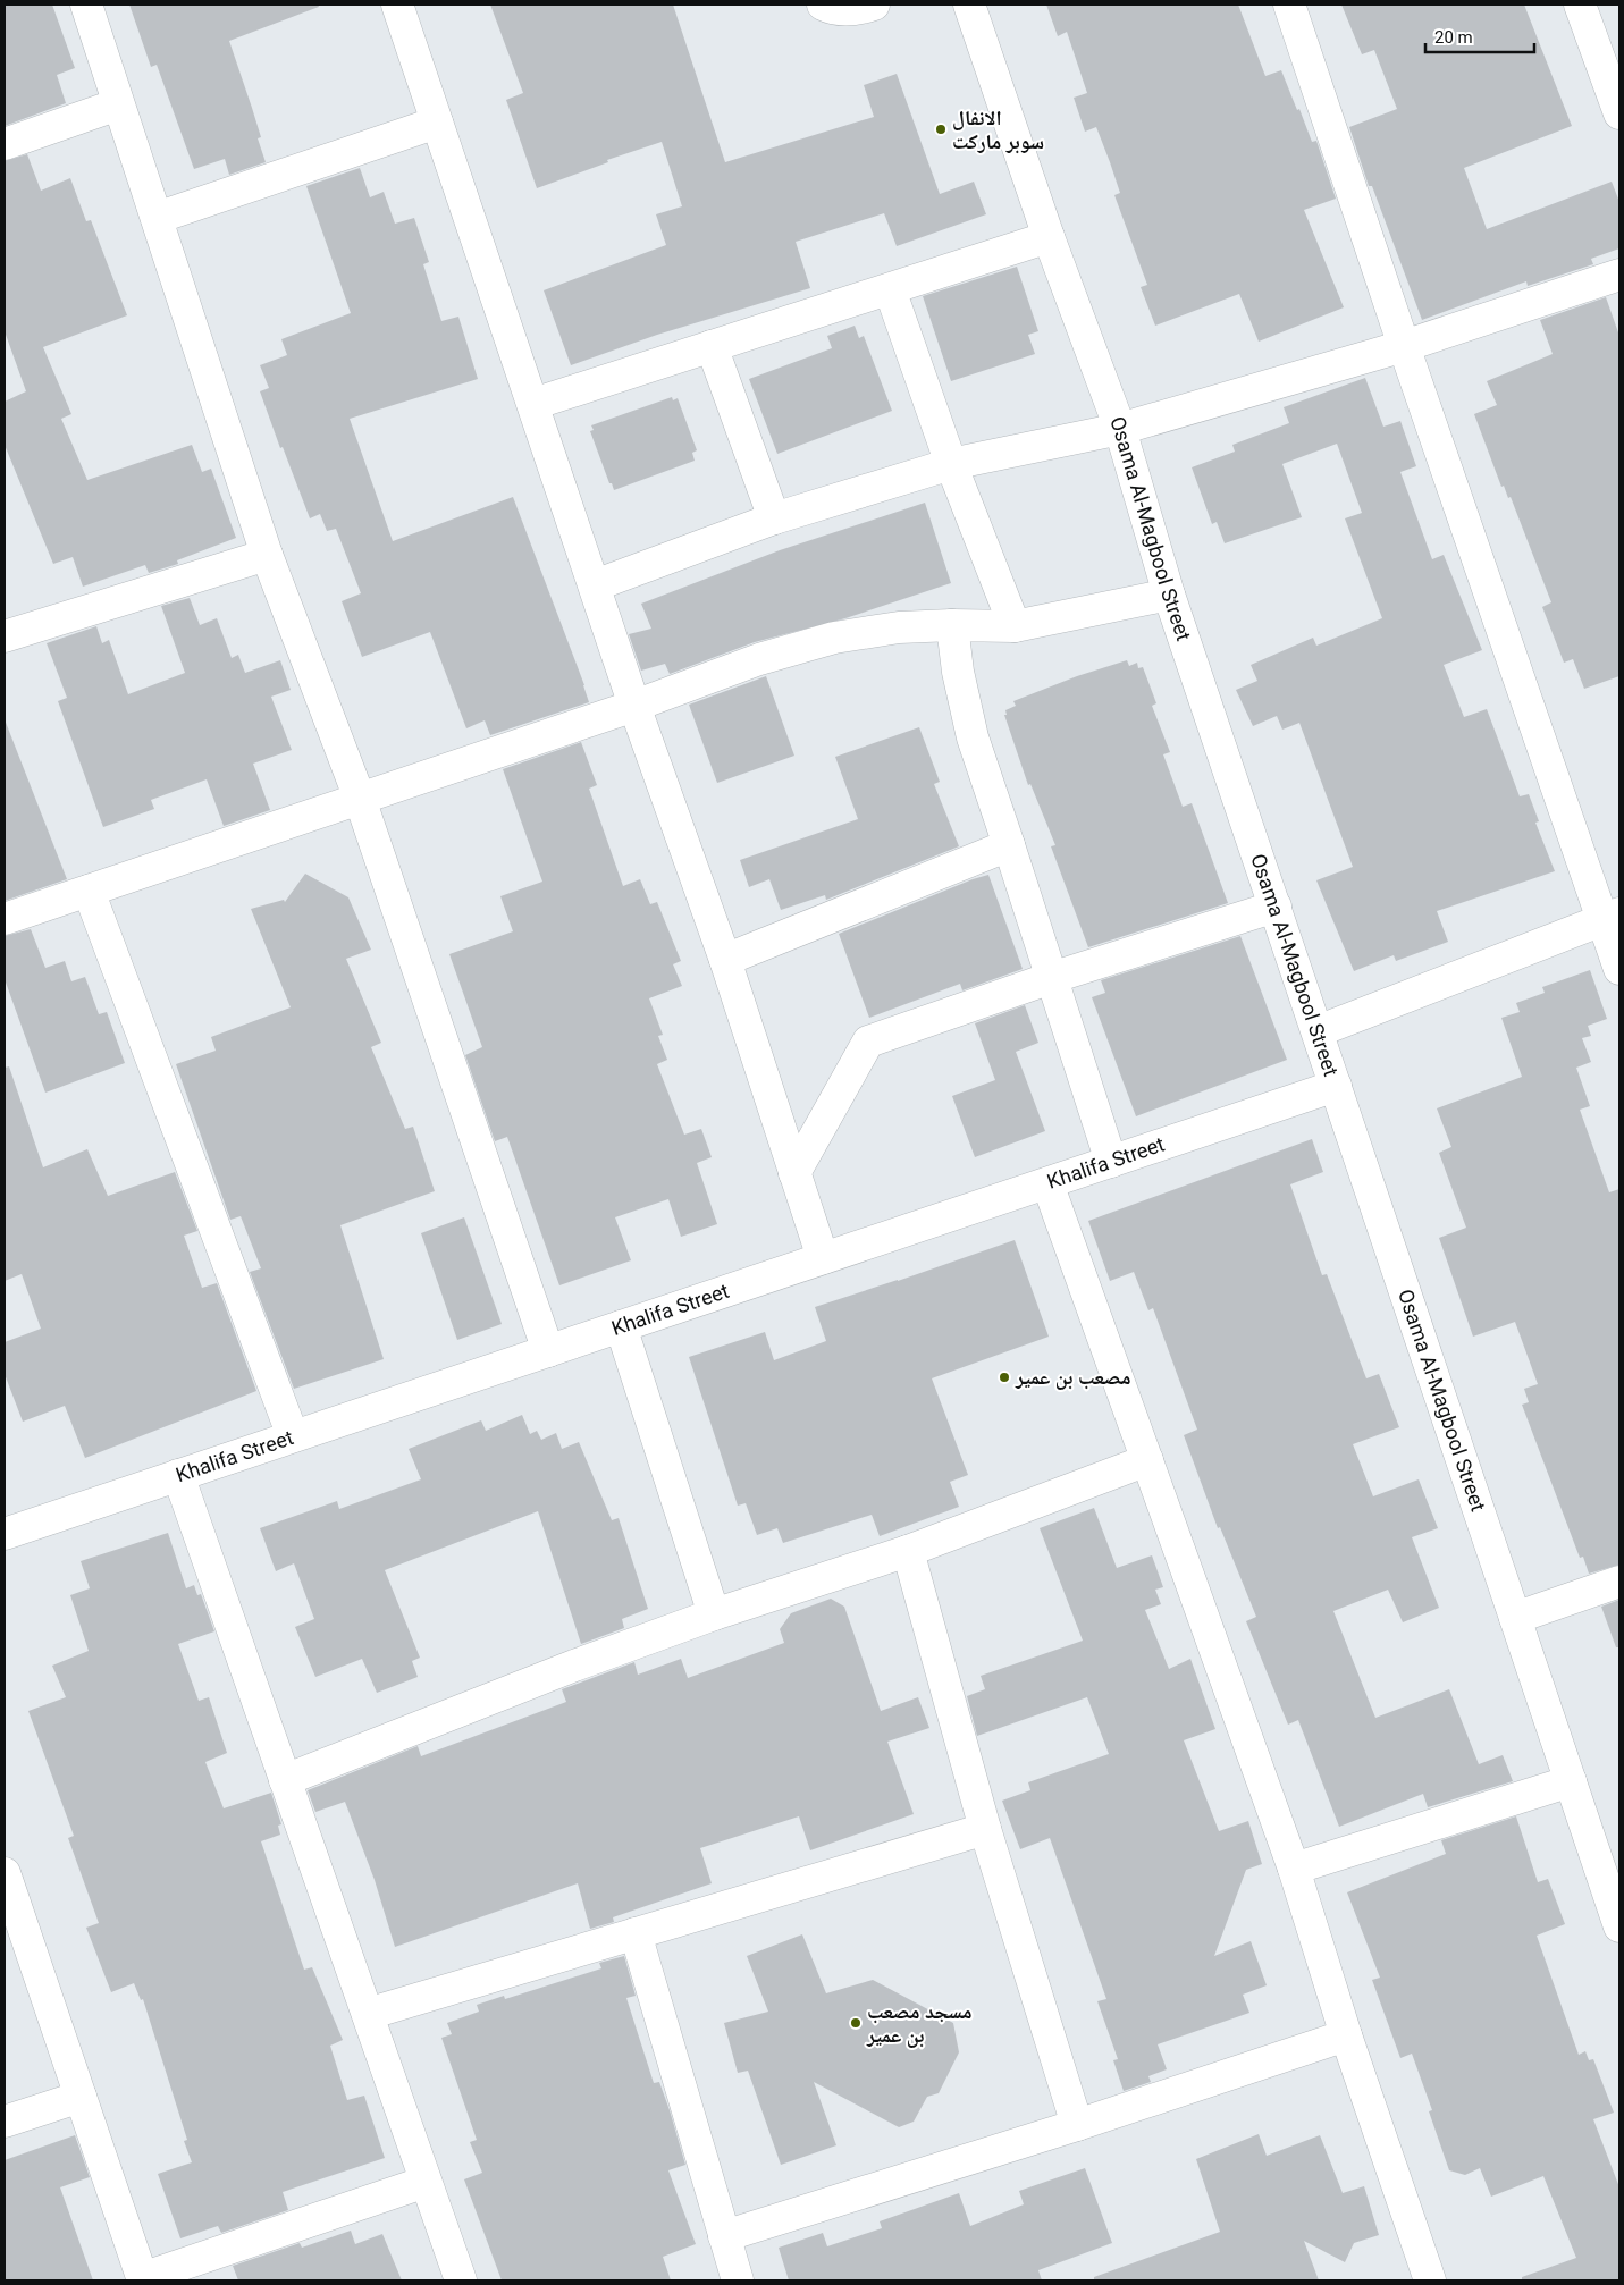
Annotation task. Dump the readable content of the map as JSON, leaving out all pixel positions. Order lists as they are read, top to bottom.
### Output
{
  "streets": {
    "street": ["Osama Al-Magbool Street", "Khalifa Street"]
  },
  "crossings": [
    ["Osama Al-Magbool Street", "Khalifa Street"]
  ],
  "places": ["الانفال سوبر ماركت", "مصعب بن عمير", "مسجد مصعب بن عمير"],
  "scale_bar": "20 m"
}
